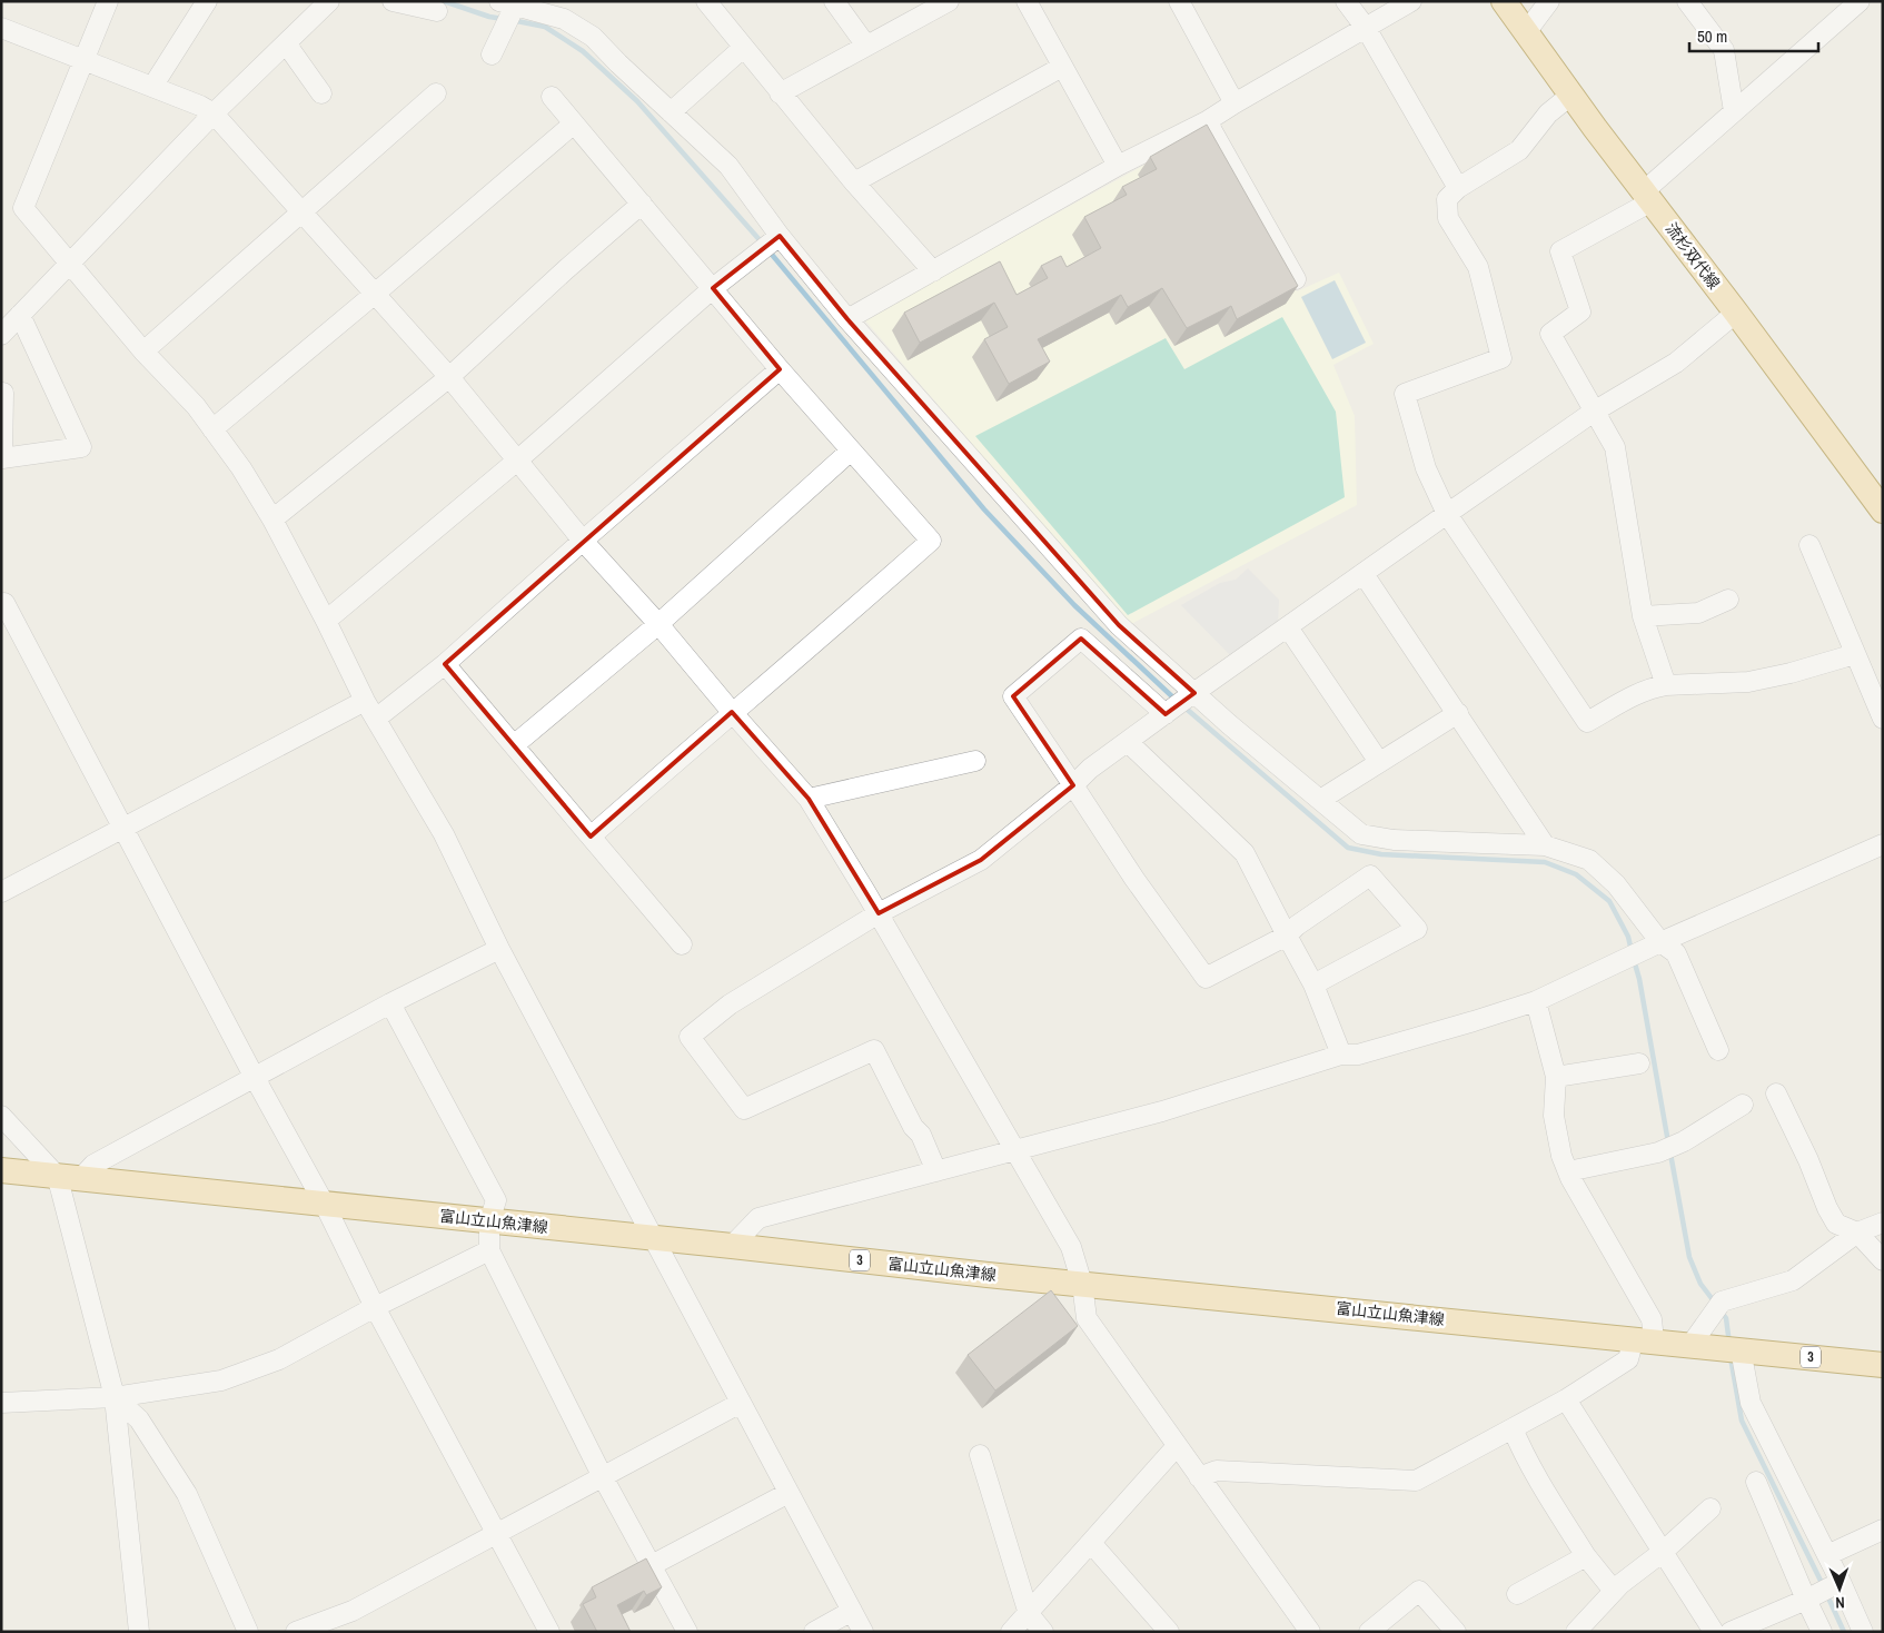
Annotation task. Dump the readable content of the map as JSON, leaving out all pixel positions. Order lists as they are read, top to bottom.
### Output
{
  "streets": {
    "main road": ["流杉双代線", "富山立山魚津線", "3"]
  },
  "scale_bar": "50 m",
  "north": "bottom"
}
